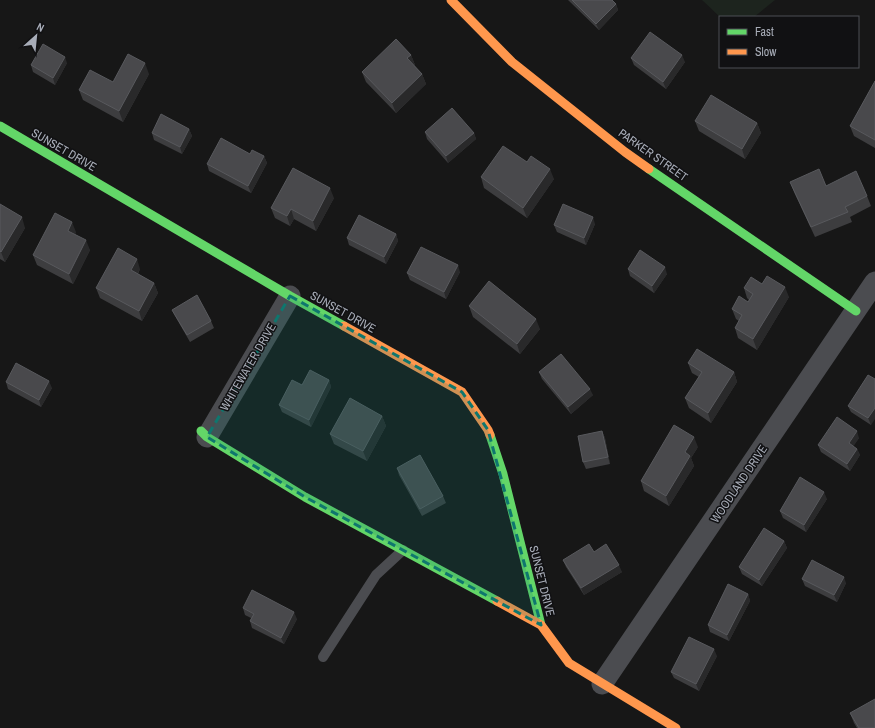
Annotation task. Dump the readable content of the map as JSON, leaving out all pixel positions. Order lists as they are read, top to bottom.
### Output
{
  "streets": {
    "street": [
      "SUNSET DRIVE",
      "PARKER STREET",
      "WHITEWATER DRIVE",
      "WOODLAND DRIVE"
    ]
  },
  "crossings": [
    ["SUNSET DRIVE", "WHITEWATER DRIVE"],
    ["SUNSET DRIVE", "WOODLAND DRIVE"],
    ["PARKER STREET", "WOODLAND DRIVE"]
  ],
  "legend": ["Fast", "Slow"],
  "north": "top right"
}
